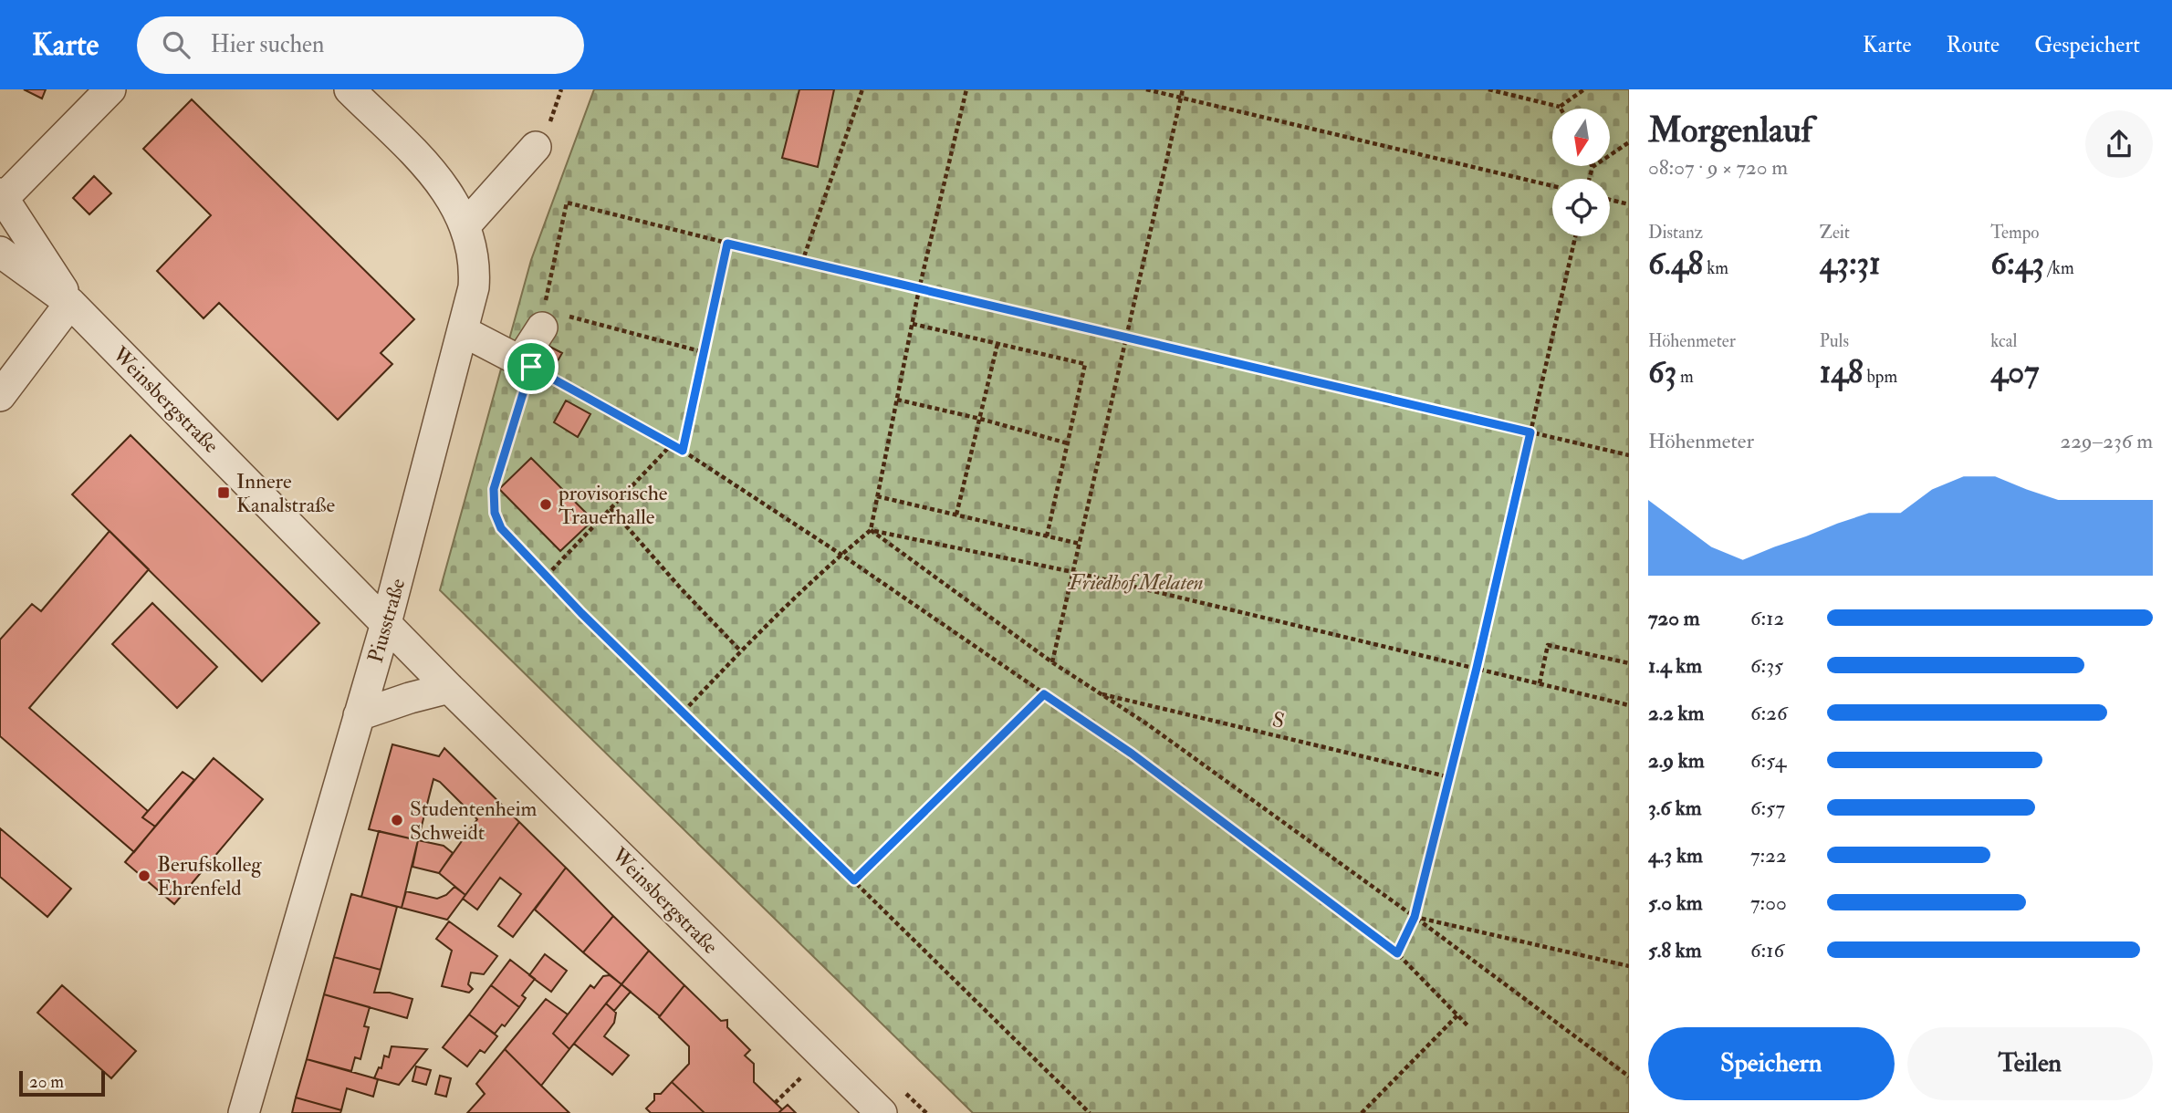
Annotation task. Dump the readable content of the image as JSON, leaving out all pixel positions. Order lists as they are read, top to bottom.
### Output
{
  "streets": {
    "street": ["Weinsbergstraße", "Piusstraße"],
    "path": ["S"]
  },
  "crossings": [
    ["Weinsbergstraße", "Piusstraße"]
  ],
  "parks": ["Friedhof Melaten"],
  "places": {
    "transit": ["Innere Kanalstraße"],
    "other": ["provisorische Trauerhalle", "Studentenheim Schweidt", "Berufskolleg Ehrenfeld"]
  },
  "scale_bar": "20 m",
  "north": "bottom",
  "page": {
    "header": "Karte",
    "search": "Hier suchen",
    "nav": ["Karte", "Route", "Gespeichert"],
    "heading": ["Morgenlauf", "08:07 · 9 × 720 m"],
    "stats": [
      ["Distanz", "6.48 km"],
      ["Zeit", "43:31"],
      ["Tempo", "6:43 /km"],
      ["Höhenmeter", "63 m"],
      ["Puls", "148 bpm"],
      ["kcal", "407"]
    ],
    "chart": ["Höhenmeter", "229–236 m"],
    "list": [
      {
        "name": "720 m",
        "note": "6:12"
      },
      {
        "name": "1.4 km",
        "note": "6:35"
      },
      {
        "name": "2.2 km",
        "note": "6:26"
      },
      {
        "name": "2.9 km",
        "note": "6:54"
      },
      {
        "name": "3.6 km",
        "note": "6:57"
      },
      {
        "name": "4.3 km",
        "note": "7:22"
      },
      {
        "name": "5.0 km",
        "note": "7:00"
      },
      {
        "name": "5.8 km",
        "note": "6:16"
      }
    ],
    "buttons": ["Speichern", "Teilen"],
    "scale": "20 m"
  }
}
